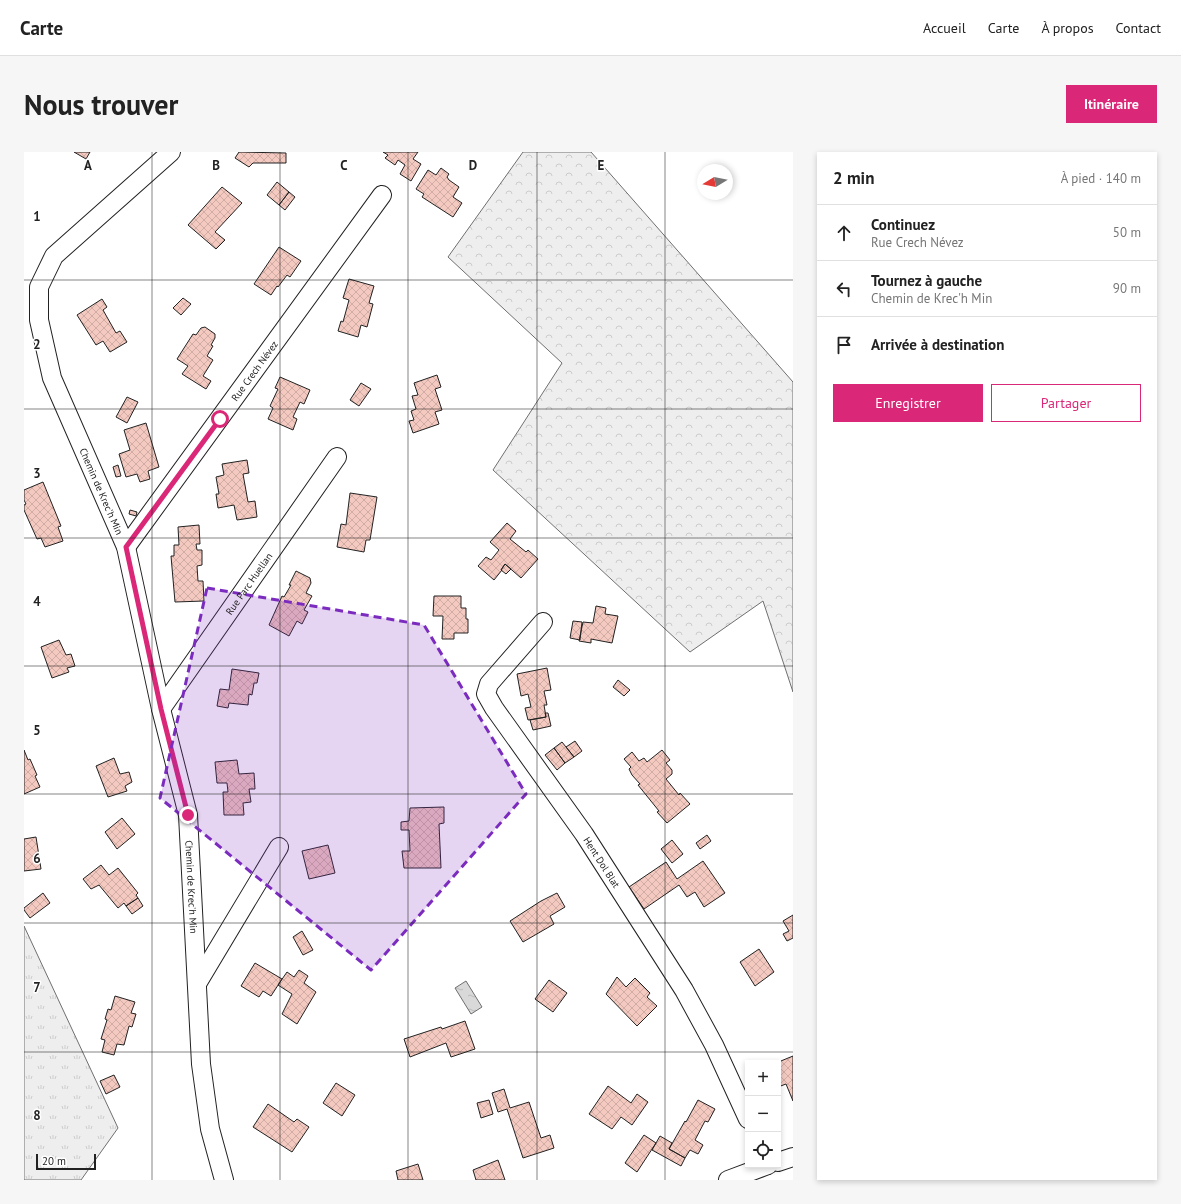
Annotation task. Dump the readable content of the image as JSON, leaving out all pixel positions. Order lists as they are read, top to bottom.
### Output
{
  "streets": {
    "street": [
      "Rue Crech Névez",
      "Chemin de Krec'h Min",
      "Rue Parc Huellan",
      "Hent Dol Blat"
    ]
  },
  "crossings": [
    ["Rue Crech Névez", "Chemin de Krec'h Min"],
    ["Chemin de Krec'h Min", "Rue Parc Huellan"]
  ],
  "scale_bar": "20 m",
  "north": "left",
  "page": {
    "header": "Carte",
    "nav": [
      "Accueil",
      "Carte",
      "À propos",
      "Contact"
    ],
    "buttons": [
      "Itinéraire",
      ["Enregistrer", "Partager"]
    ],
    "title": "Nous trouver",
    "heading": ["2 min", "À pied · 140 m"],
    "list": [
      ["Continuez", "Rue Crech Névez", "50 m"],
      ["Tournez à gauche", "Chemin de Krec'h Min", "90 m"],
      "Arrivée à destination"
    ],
    "map_buttons": ["+", "−"],
    "scale": "20 m"
  },
  "grid": {
    "columns": [
      "A",
      "B",
      "C",
      "D",
      "E"
    ],
    "rows": [
      "1",
      "2",
      "3",
      "4",
      "5",
      "6",
      "7",
      "8"
    ]
  }
}
